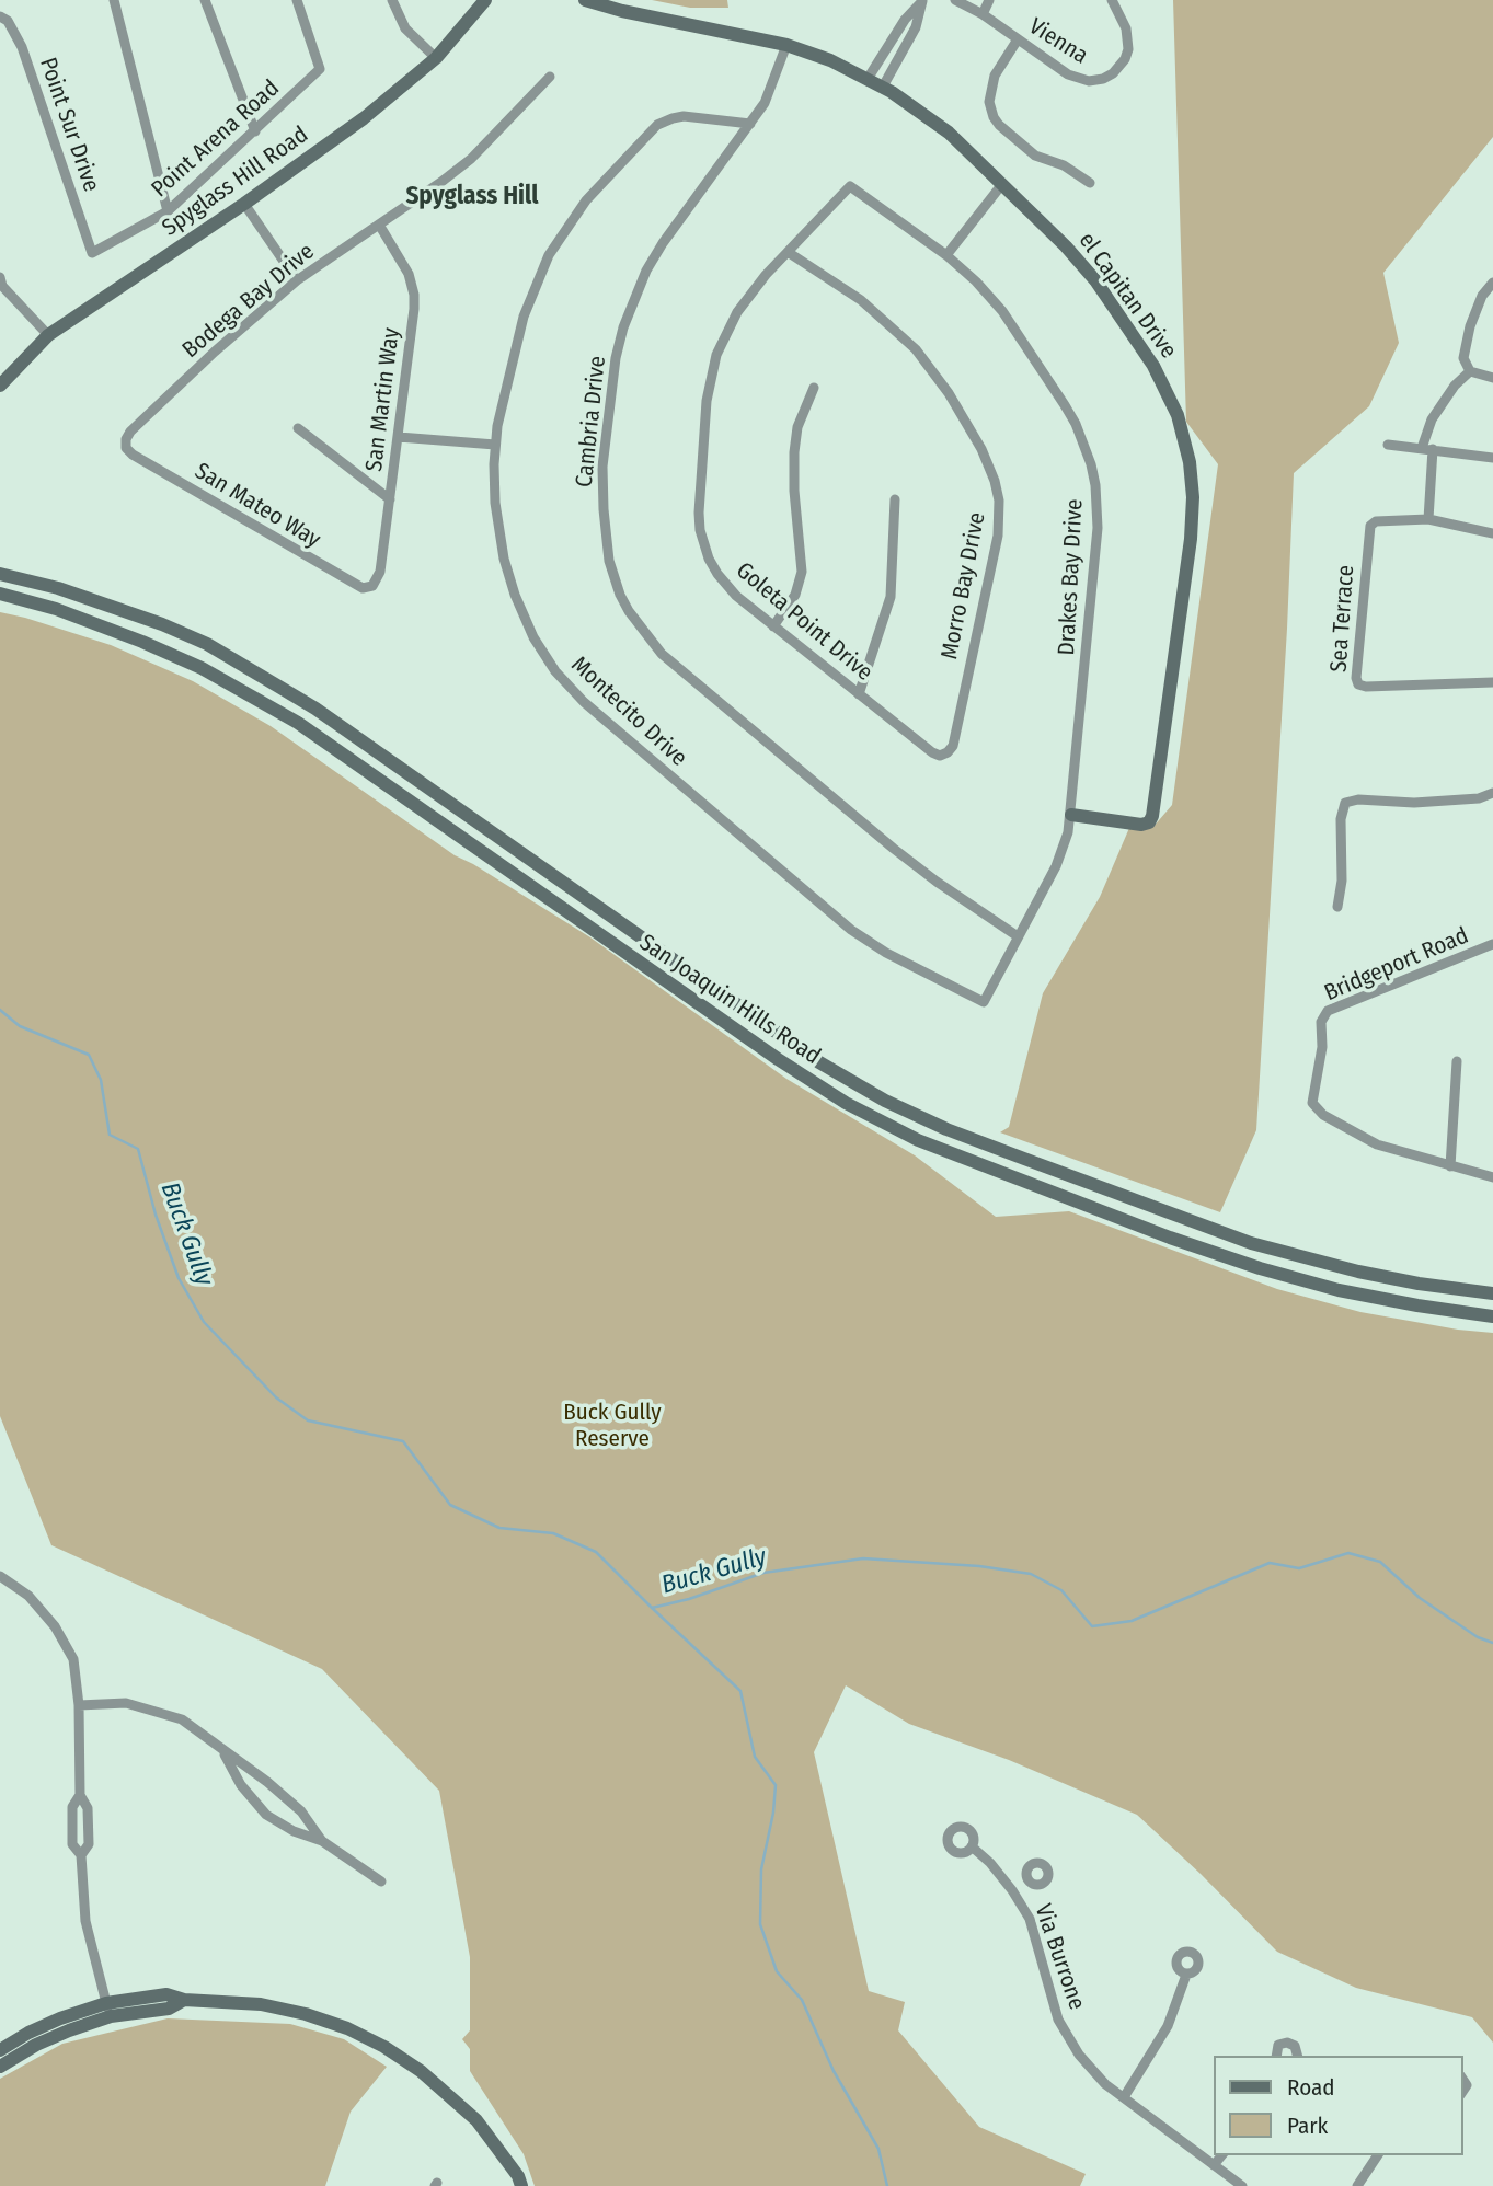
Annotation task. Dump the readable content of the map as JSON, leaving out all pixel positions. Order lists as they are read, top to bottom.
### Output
{
  "streets": {
    "main road": ["Spyglass Hill Road", "el Capitan Drive", "San Joaquin Hills Road"],
    "street": [
      "Vienna",
      "Point Sur Drive",
      "Point Arena Road",
      "Bodega Bay Drive",
      "San Martin Way",
      "Cambria Drive",
      "San Mateo Way",
      "Drakes Bay Drive",
      "Morro Bay Drive",
      "Sea Terrace",
      "Goleta Point Drive",
      "Montecito Drive",
      "Bridgeport Road",
      "Via Burrone"
    ]
  },
  "crossings": [
    ["Point Sur Drive", "Point Arena Road"],
    ["el Capitan Drive", "Cambria Drive"],
    ["el Capitan Drive", "Drakes Bay Drive"],
    ["Bodega Bay Drive", "San Martin Way"],
    ["Bodega Bay Drive", "San Mateo Way"],
    ["San Martin Way", "San Mateo Way"],
    ["Cambria Drive", "Drakes Bay Drive"],
    ["Cambria Drive", "Montecito Drive"],
    ["Drakes Bay Drive", "Goleta Point Drive"],
    ["Drakes Bay Drive", "Montecito Drive"],
    ["Morro Bay Drive", "Goleta Point Drive"]
  ],
  "districts": ["Spyglass Hill"],
  "water": ["Buck Gully"],
  "parks": ["Buck Gully Reserve"],
  "legend": ["Road", "Park"]
}
